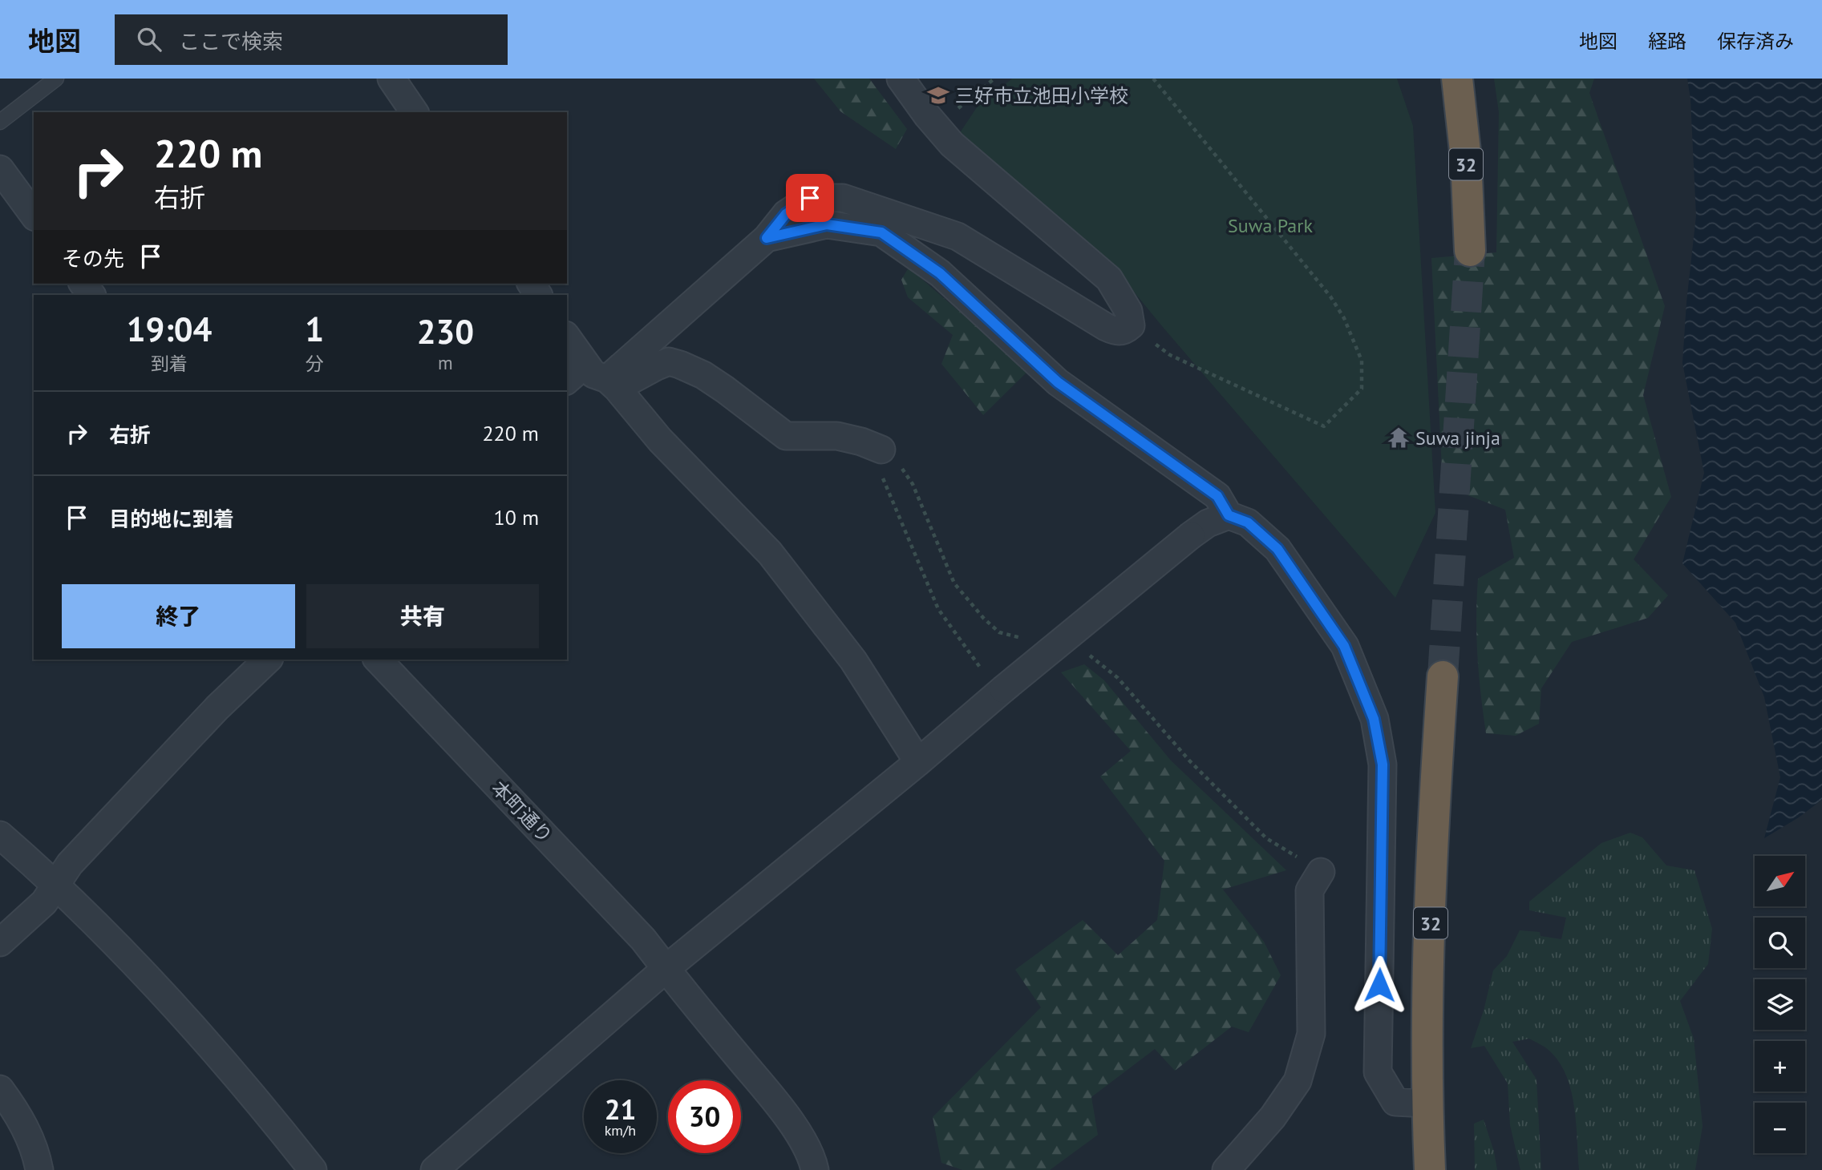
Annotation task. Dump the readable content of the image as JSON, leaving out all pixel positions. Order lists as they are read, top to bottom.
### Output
{
  "streets": {
    "highway": ["32"],
    "street": ["本町通り"]
  },
  "parks": ["Suwa Park"],
  "places": {
    "school or university": ["三好市立池田小学校"],
    "temple": ["Suwa jinja"]
  },
  "north": "top right",
  "page": {
    "header": "地図",
    "search": "ここで検索",
    "nav": ["地図", "経路", "保存済み"],
    "turn": ["220 m", "右折"],
    "then": "その先",
    "eta": [
      "19:04",
      "到着",
      "1",
      "分",
      "230",
      "m"
    ],
    "list": [
      {
        "name": "右折",
        "value": "220 m"
      },
      {
        "name": "目的地に到着",
        "value": "10 m"
      }
    ],
    "buttons": ["終了", "共有"],
    "map_buttons": ["+", "−"],
    "speed": "21 km/h",
    "limit": "30"
  }
}
